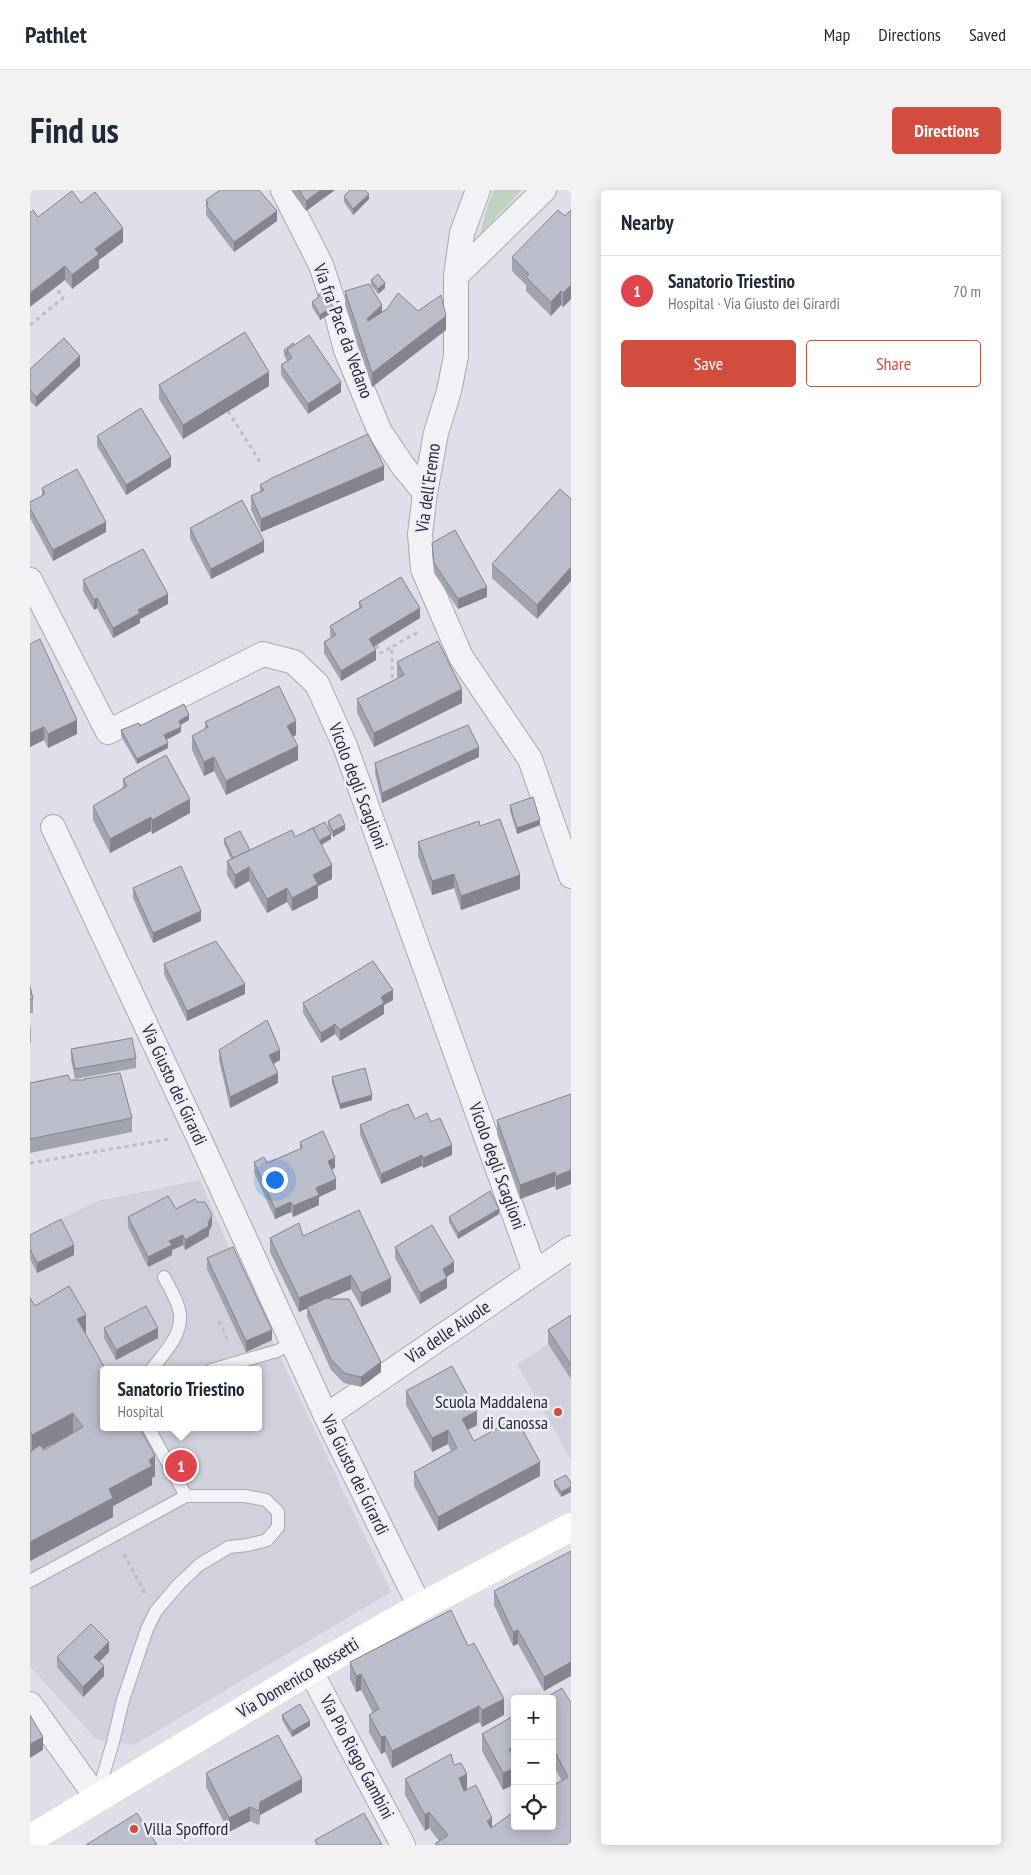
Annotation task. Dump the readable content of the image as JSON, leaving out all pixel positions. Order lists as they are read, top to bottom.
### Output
{
  "streets": {
    "main road": ["Via Domenico Rossetti"],
    "street": [
      "Via fra' Pace da Vedano",
      "Via dell'Eremo",
      "Vicolo degli Scaglioni",
      "Via Giusto dei Girardi",
      "Via delle Aiuole",
      "Via Pio Riego Gambini"
    ]
  },
  "crossings": [
    ["Via fra' Pace da Vedano", "Via dell'Eremo"],
    ["Vicolo degli Scaglioni", "Via delle Aiuole"],
    ["Via Giusto dei Girardi", "Via delle Aiuole"],
    ["Via Giusto dei Girardi", "Via Domenico Rossetti"],
    ["Via Domenico Rossetti", "Via Pio Riego Gambini"]
  ],
  "places": ["Scuola Maddalena di Canossa", "Villa Spofford"],
  "page": {
    "header": "Pathlet",
    "nav": ["Map", "Directions", "Saved"],
    "title": "Find us",
    "buttons": [
      "Directions",
      ["Save", "Share"]
    ],
    "heading": "Nearby",
    "list": [
      {
        "mark": "1",
        "name": "Sanatorio Triestino",
        "note": "Hospital · Via Giusto dei Girardi",
        "value": "70 m"
      }
    ],
    "popup": ["Sanatorio Triestino", "Hospital"],
    "pins": "1",
    "map_buttons": ["+", "−"]
  }
}
